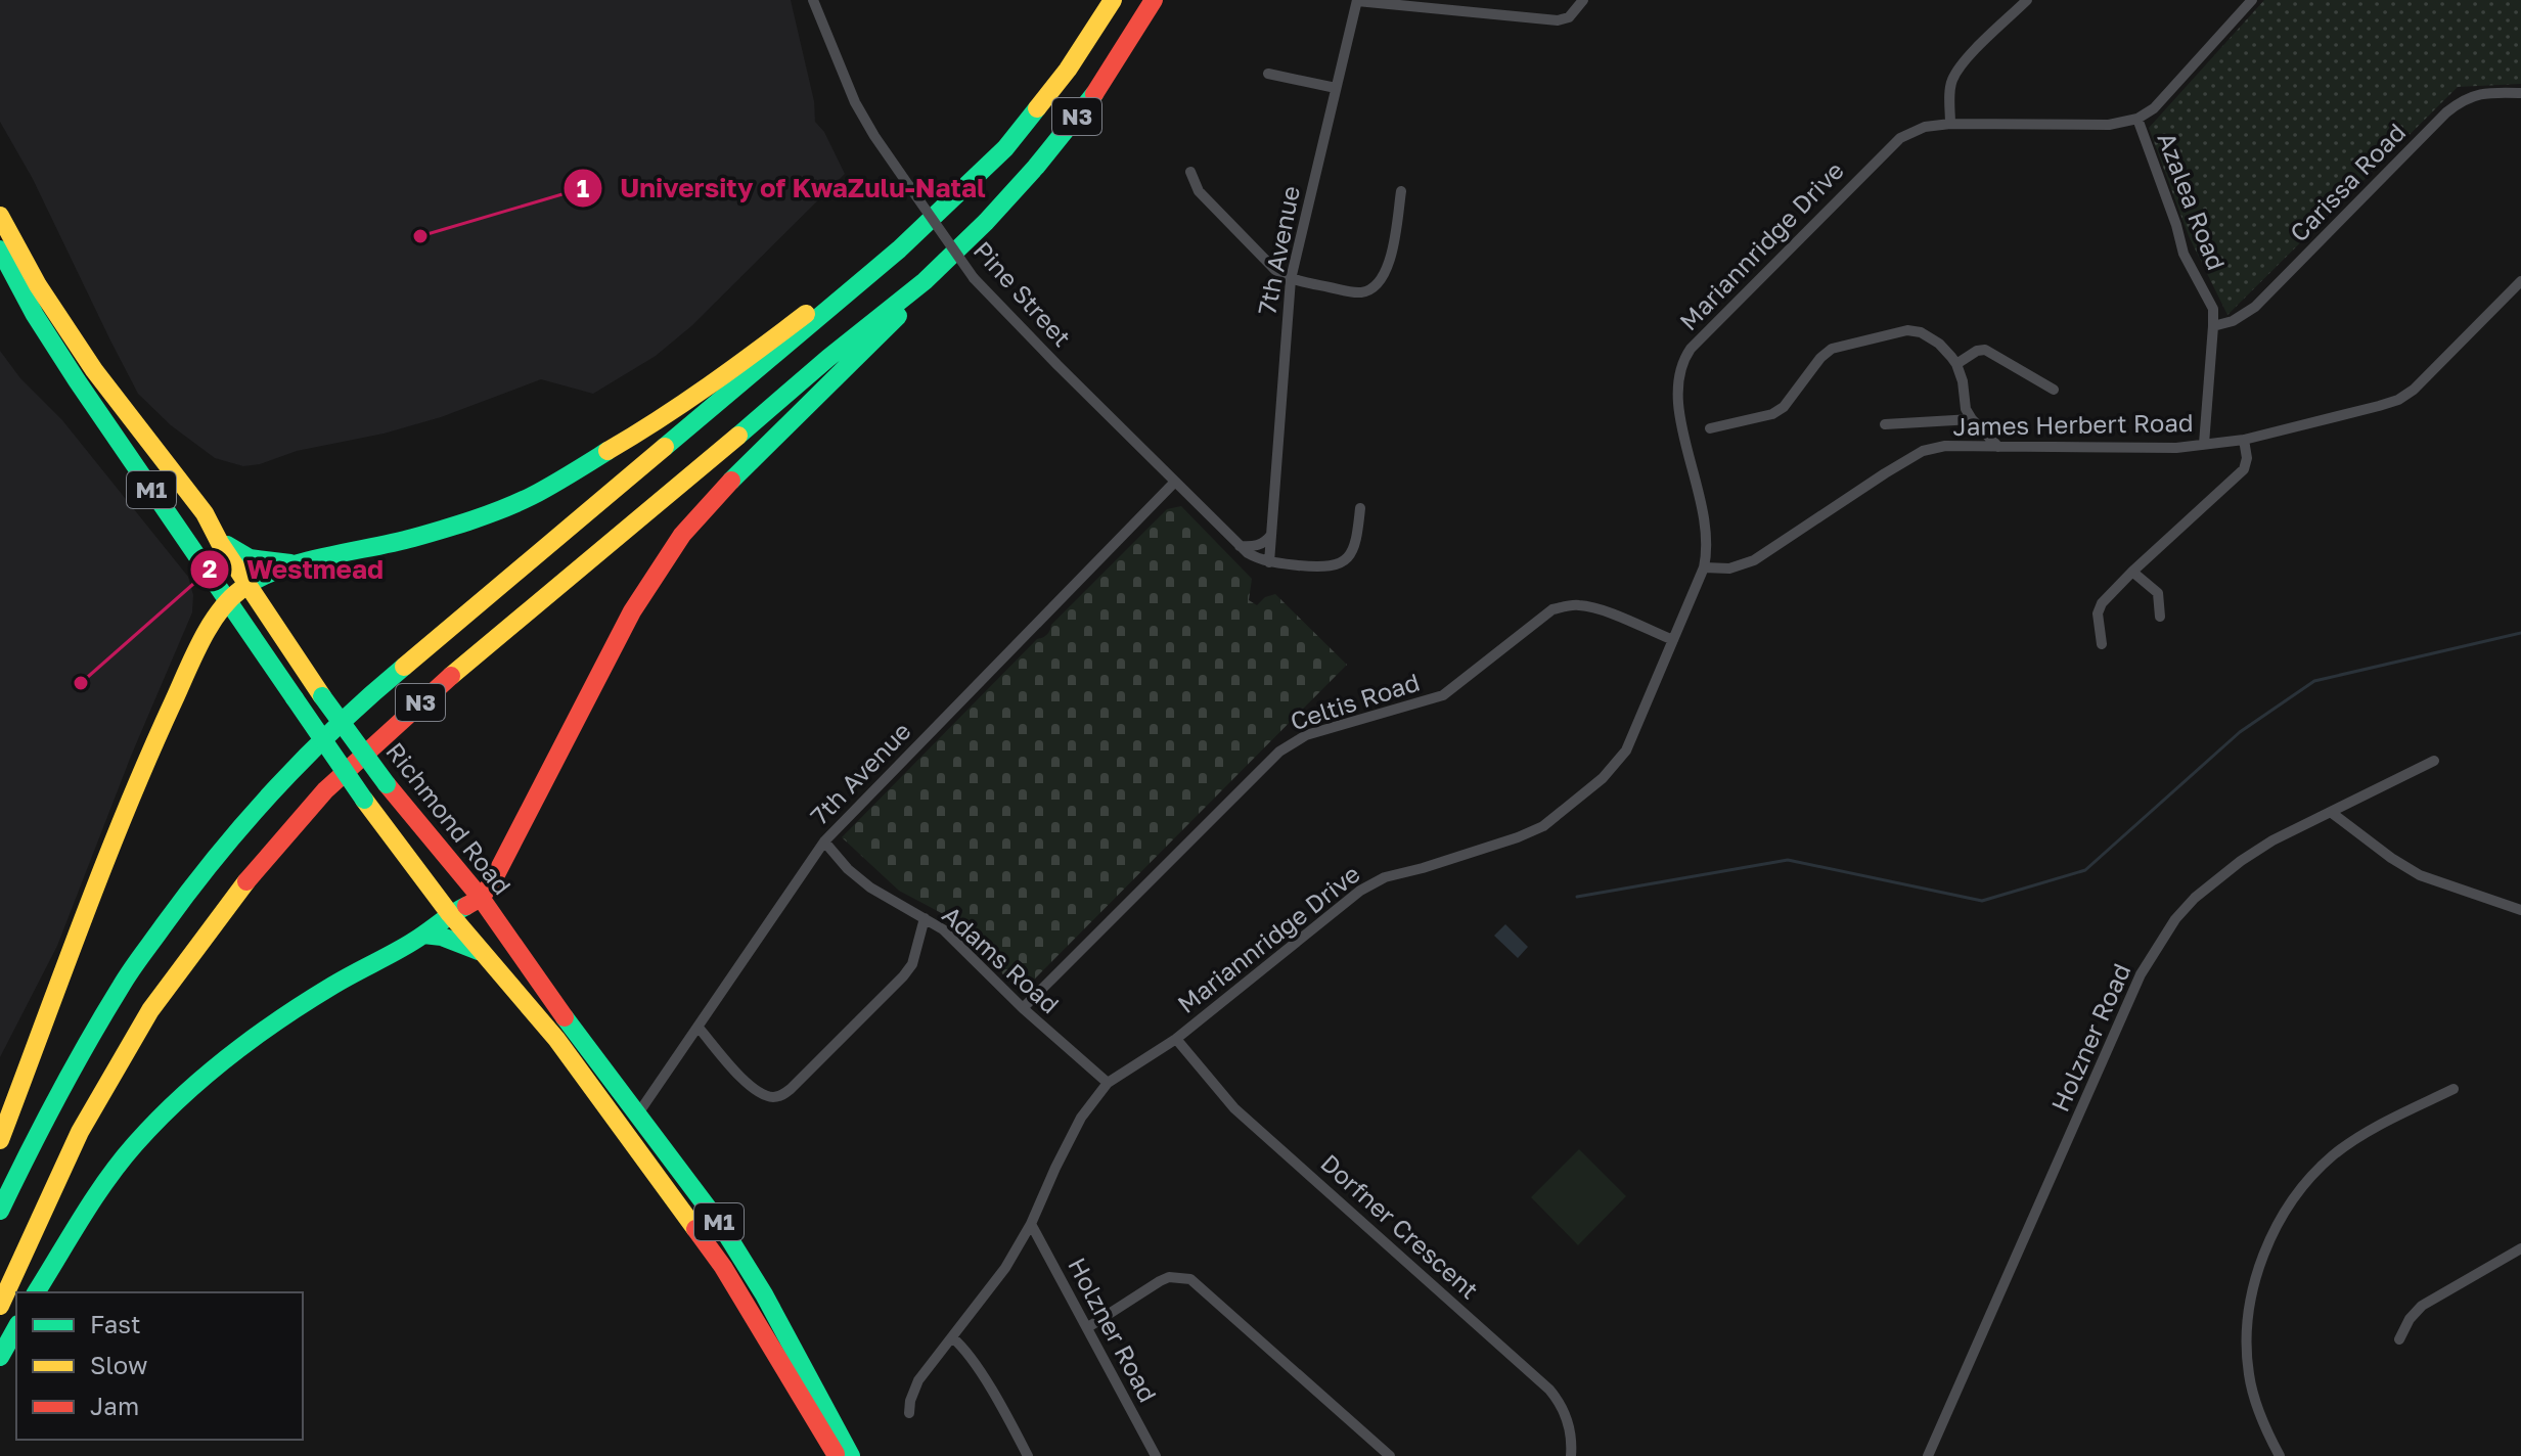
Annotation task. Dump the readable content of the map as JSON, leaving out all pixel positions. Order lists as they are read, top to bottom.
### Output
{
  "streets": {
    "highway": ["N3", "M1", "Richmond Road"],
    "street": [
      "Carissa Road",
      "Azalea Road",
      "Mariannridge Drive",
      "7th Avenue",
      "Pine Street",
      "James Herbert Road",
      "Celtis Road",
      "Adams Road",
      "Holzner Road",
      "Dorfner Crescent"
    ]
  },
  "crossings": [
    ["Carissa Road", "Azalea Road"],
    ["Azalea Road", "Mariannridge Drive"],
    ["Azalea Road", "James Herbert Road"],
    ["Mariannridge Drive", "James Herbert Road"],
    ["Mariannridge Drive", "Celtis Road"],
    ["Mariannridge Drive", "Adams Road"],
    ["Mariannridge Drive", "Holzner Road"],
    ["Mariannridge Drive", "Dorfner Crescent"],
    ["7th Avenue", "Pine Street"],
    ["7th Avenue", "M1"],
    ["7th Avenue", "Richmond Road"],
    ["7th Avenue", "Adams Road"],
    ["Celtis Road", "Adams Road"]
  ],
  "places": ["University of KwaZulu-Natal", "Westmead"],
  "legend": ["Fast", "Slow", "Jam"]
}
